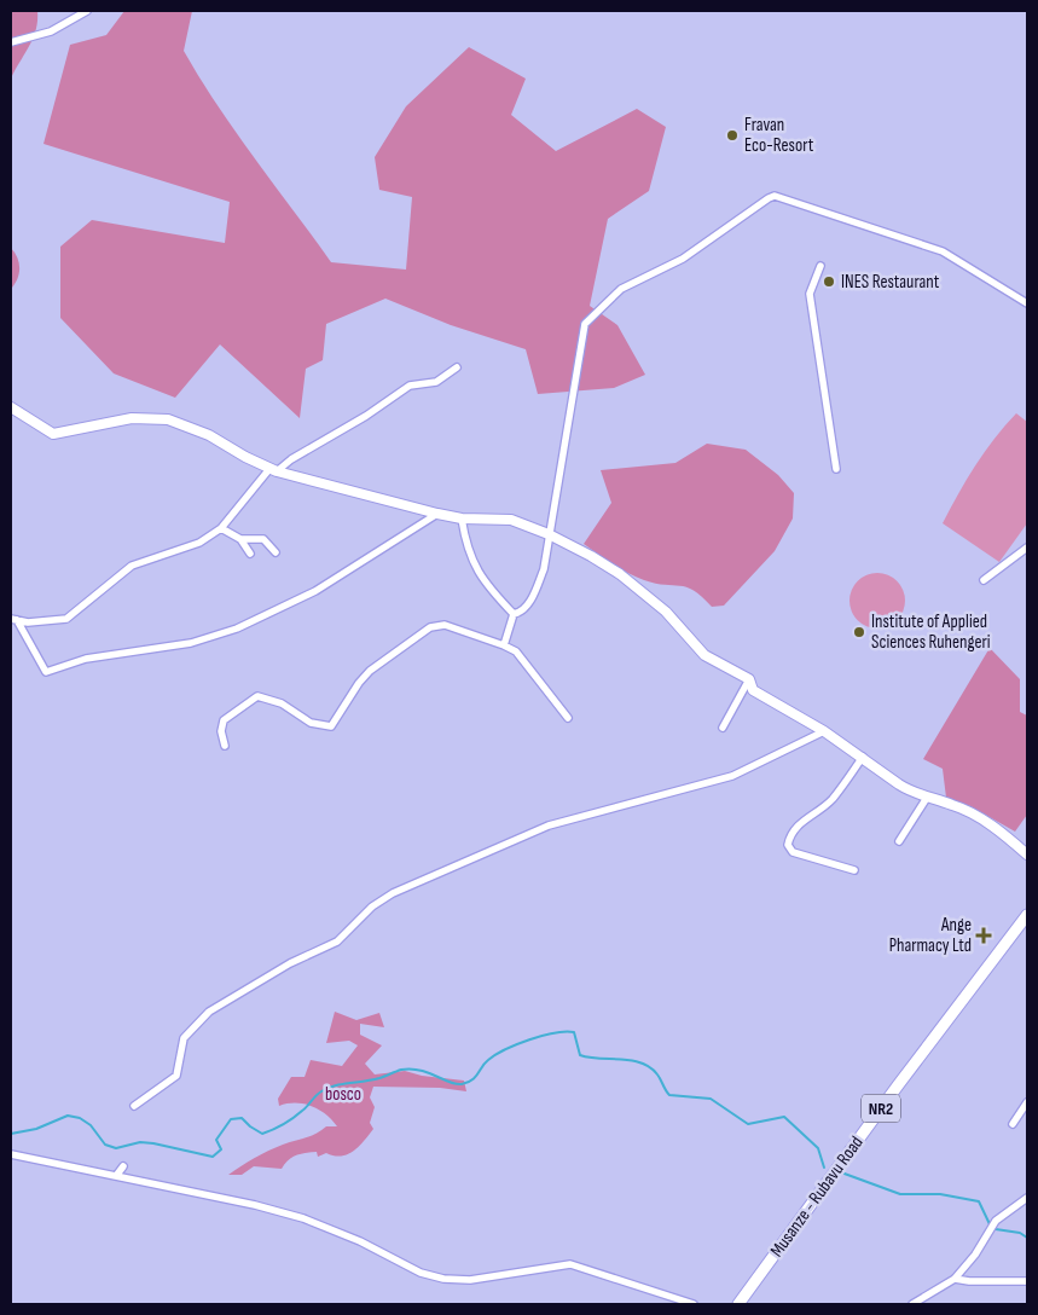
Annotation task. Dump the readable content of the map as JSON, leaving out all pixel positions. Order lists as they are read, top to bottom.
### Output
{
  "streets": {
    "highway": ["NR2", "Musanze - Rubavu Road"]
  },
  "parks": ["bosco"],
  "places": {
    "other": ["Fravan Eco-Resort", "INES Restaurant", "Institute of Applied Sciences Ruhengeri"],
    "health": ["Ange Pharmacy Ltd"]
  }
}
